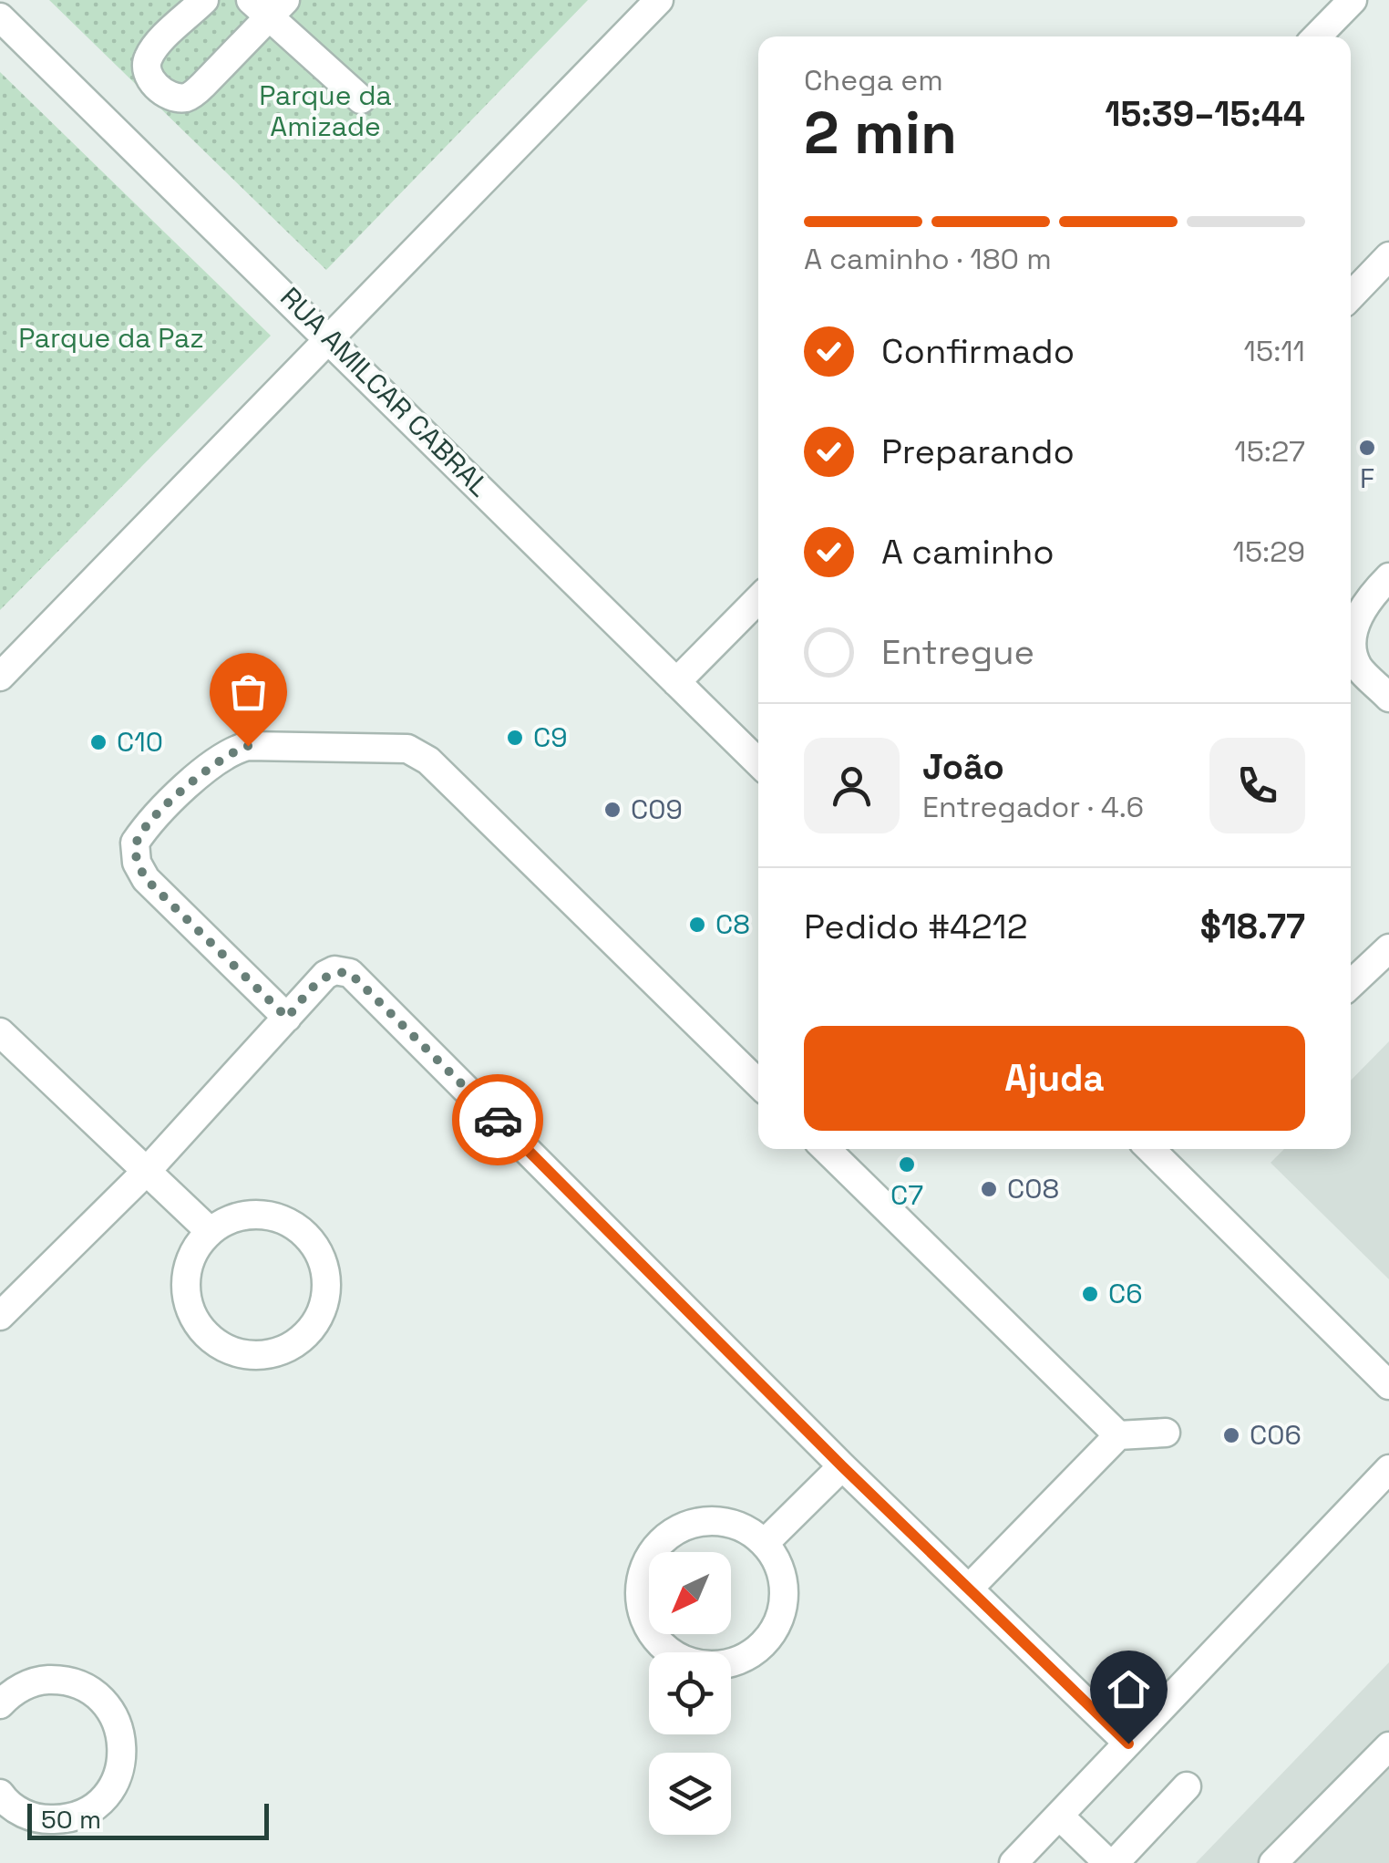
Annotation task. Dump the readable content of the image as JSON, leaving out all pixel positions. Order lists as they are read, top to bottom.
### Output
{
  "streets": {
    "street": ["RUA AMILCAR CABRAL"]
  },
  "parks": ["Parque da Amizade", "Parque da Paz"],
  "places": [
    "F",
    "C9",
    "C10",
    "C09",
    "C8",
    "C7",
    "C08",
    "C6",
    "C06"
  ],
  "scale_bar": "50 m",
  "north": "bottom left",
  "page": {
    "heading": ["2 min", "Chega em", "15:39–15:44"],
    "panel": [
      "João",
      "Entregador · 4.6",
      "Pedido #4212",
      "$18.77"
    ],
    "bar": "A caminho · 180 m",
    "list": [
      ["Confirmado", "15:11"],
      ["Preparando", "15:27"],
      ["A caminho", "15:29"],
      "Entregue"
    ],
    "buttons": "Ajuda",
    "scale": "50 m"
  }
}
